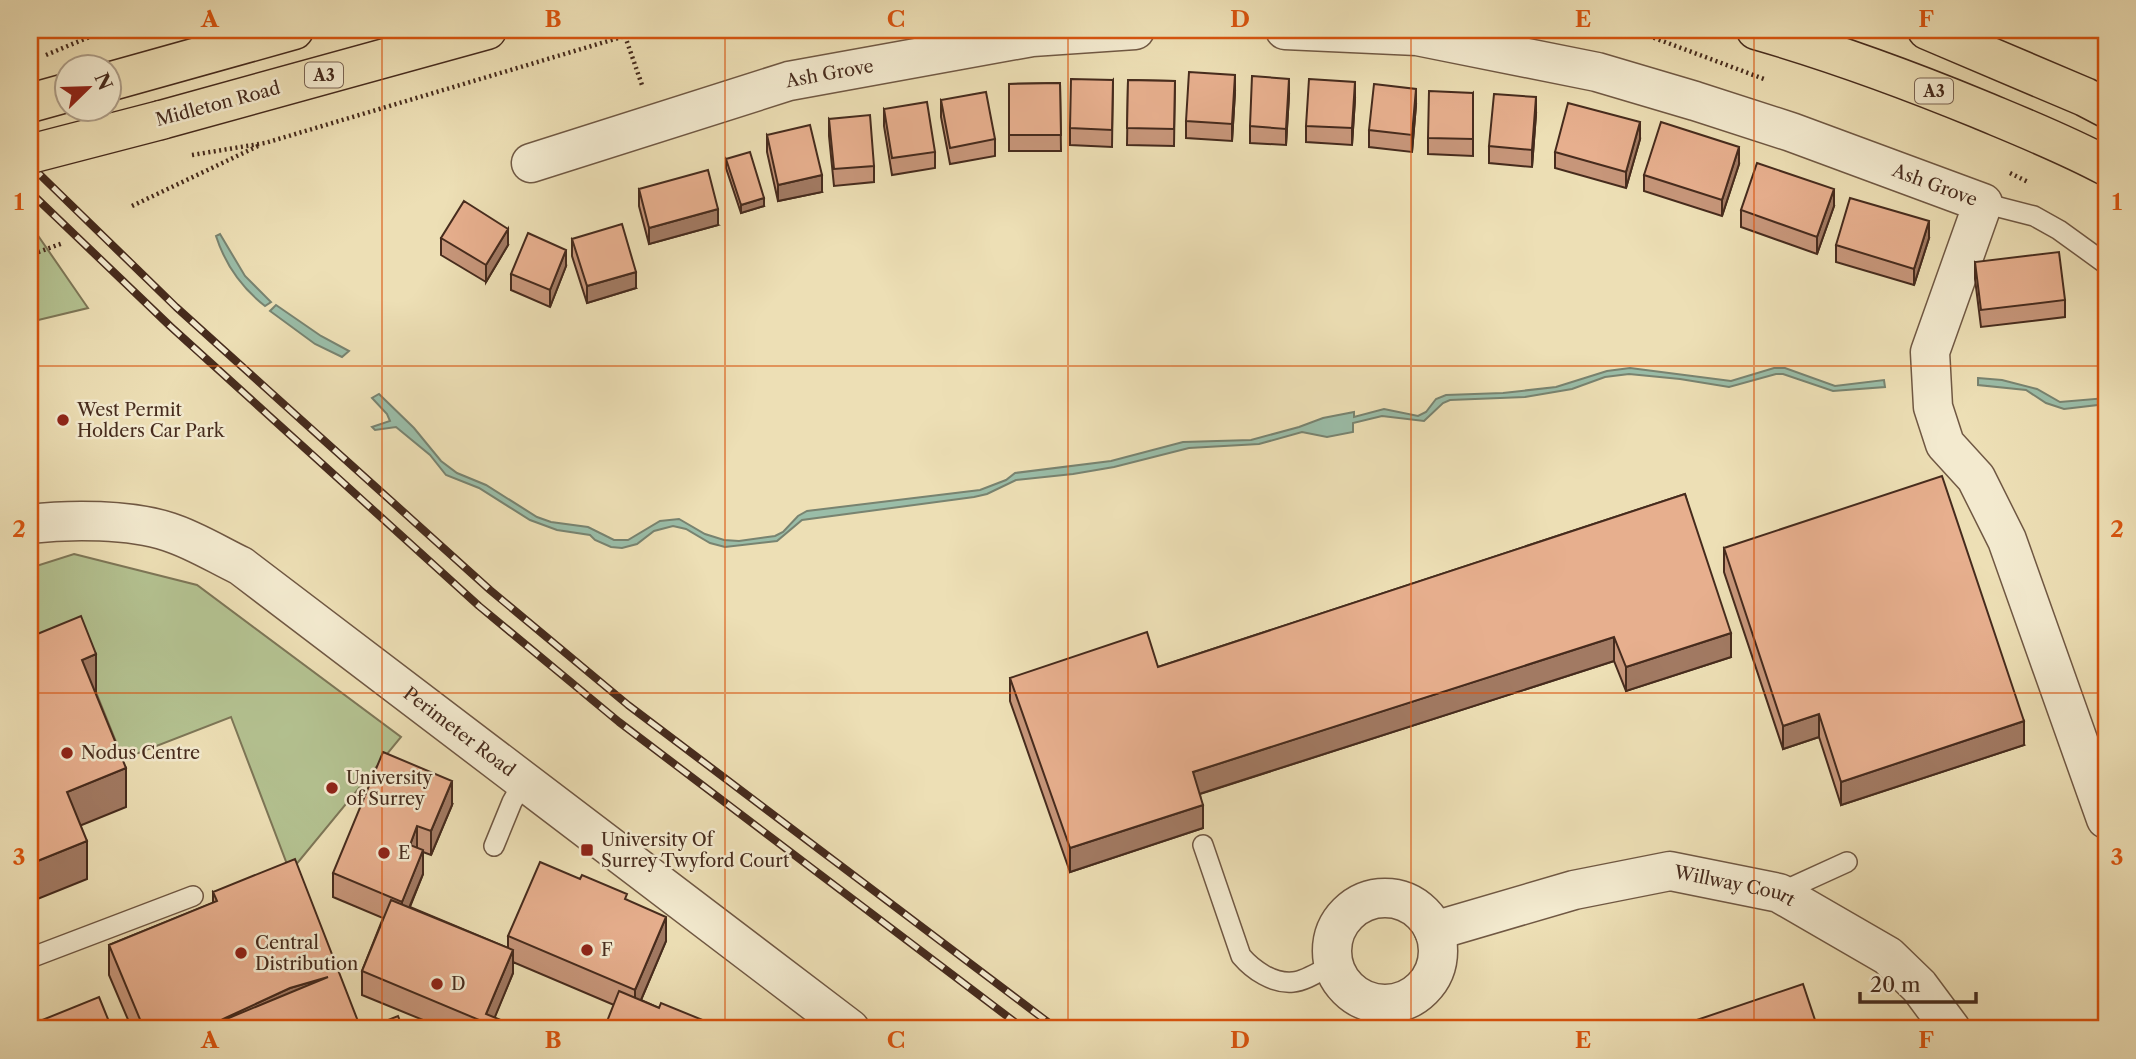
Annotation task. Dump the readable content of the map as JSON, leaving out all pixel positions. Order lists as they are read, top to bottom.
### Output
{
  "streets": {
    "highway": ["A3", "Midleton Road"],
    "street": ["Ash Grove", "Perimeter Road", "Willway Court"]
  },
  "places": {
    "other": [
      "West Permit Holders Car Park",
      "Nodus Centre",
      "University of Surrey",
      "E",
      "F",
      "Central Distribution",
      "D"
    ],
    "transit": ["University Of Surrey Twyford Court"]
  },
  "scale_bar": "20 m",
  "north": "top right",
  "grid": {
    "columns": [
      "A",
      "B",
      "C",
      "D",
      "E",
      "F"
    ],
    "rows": ["1", "2", "3"]
  }
}
